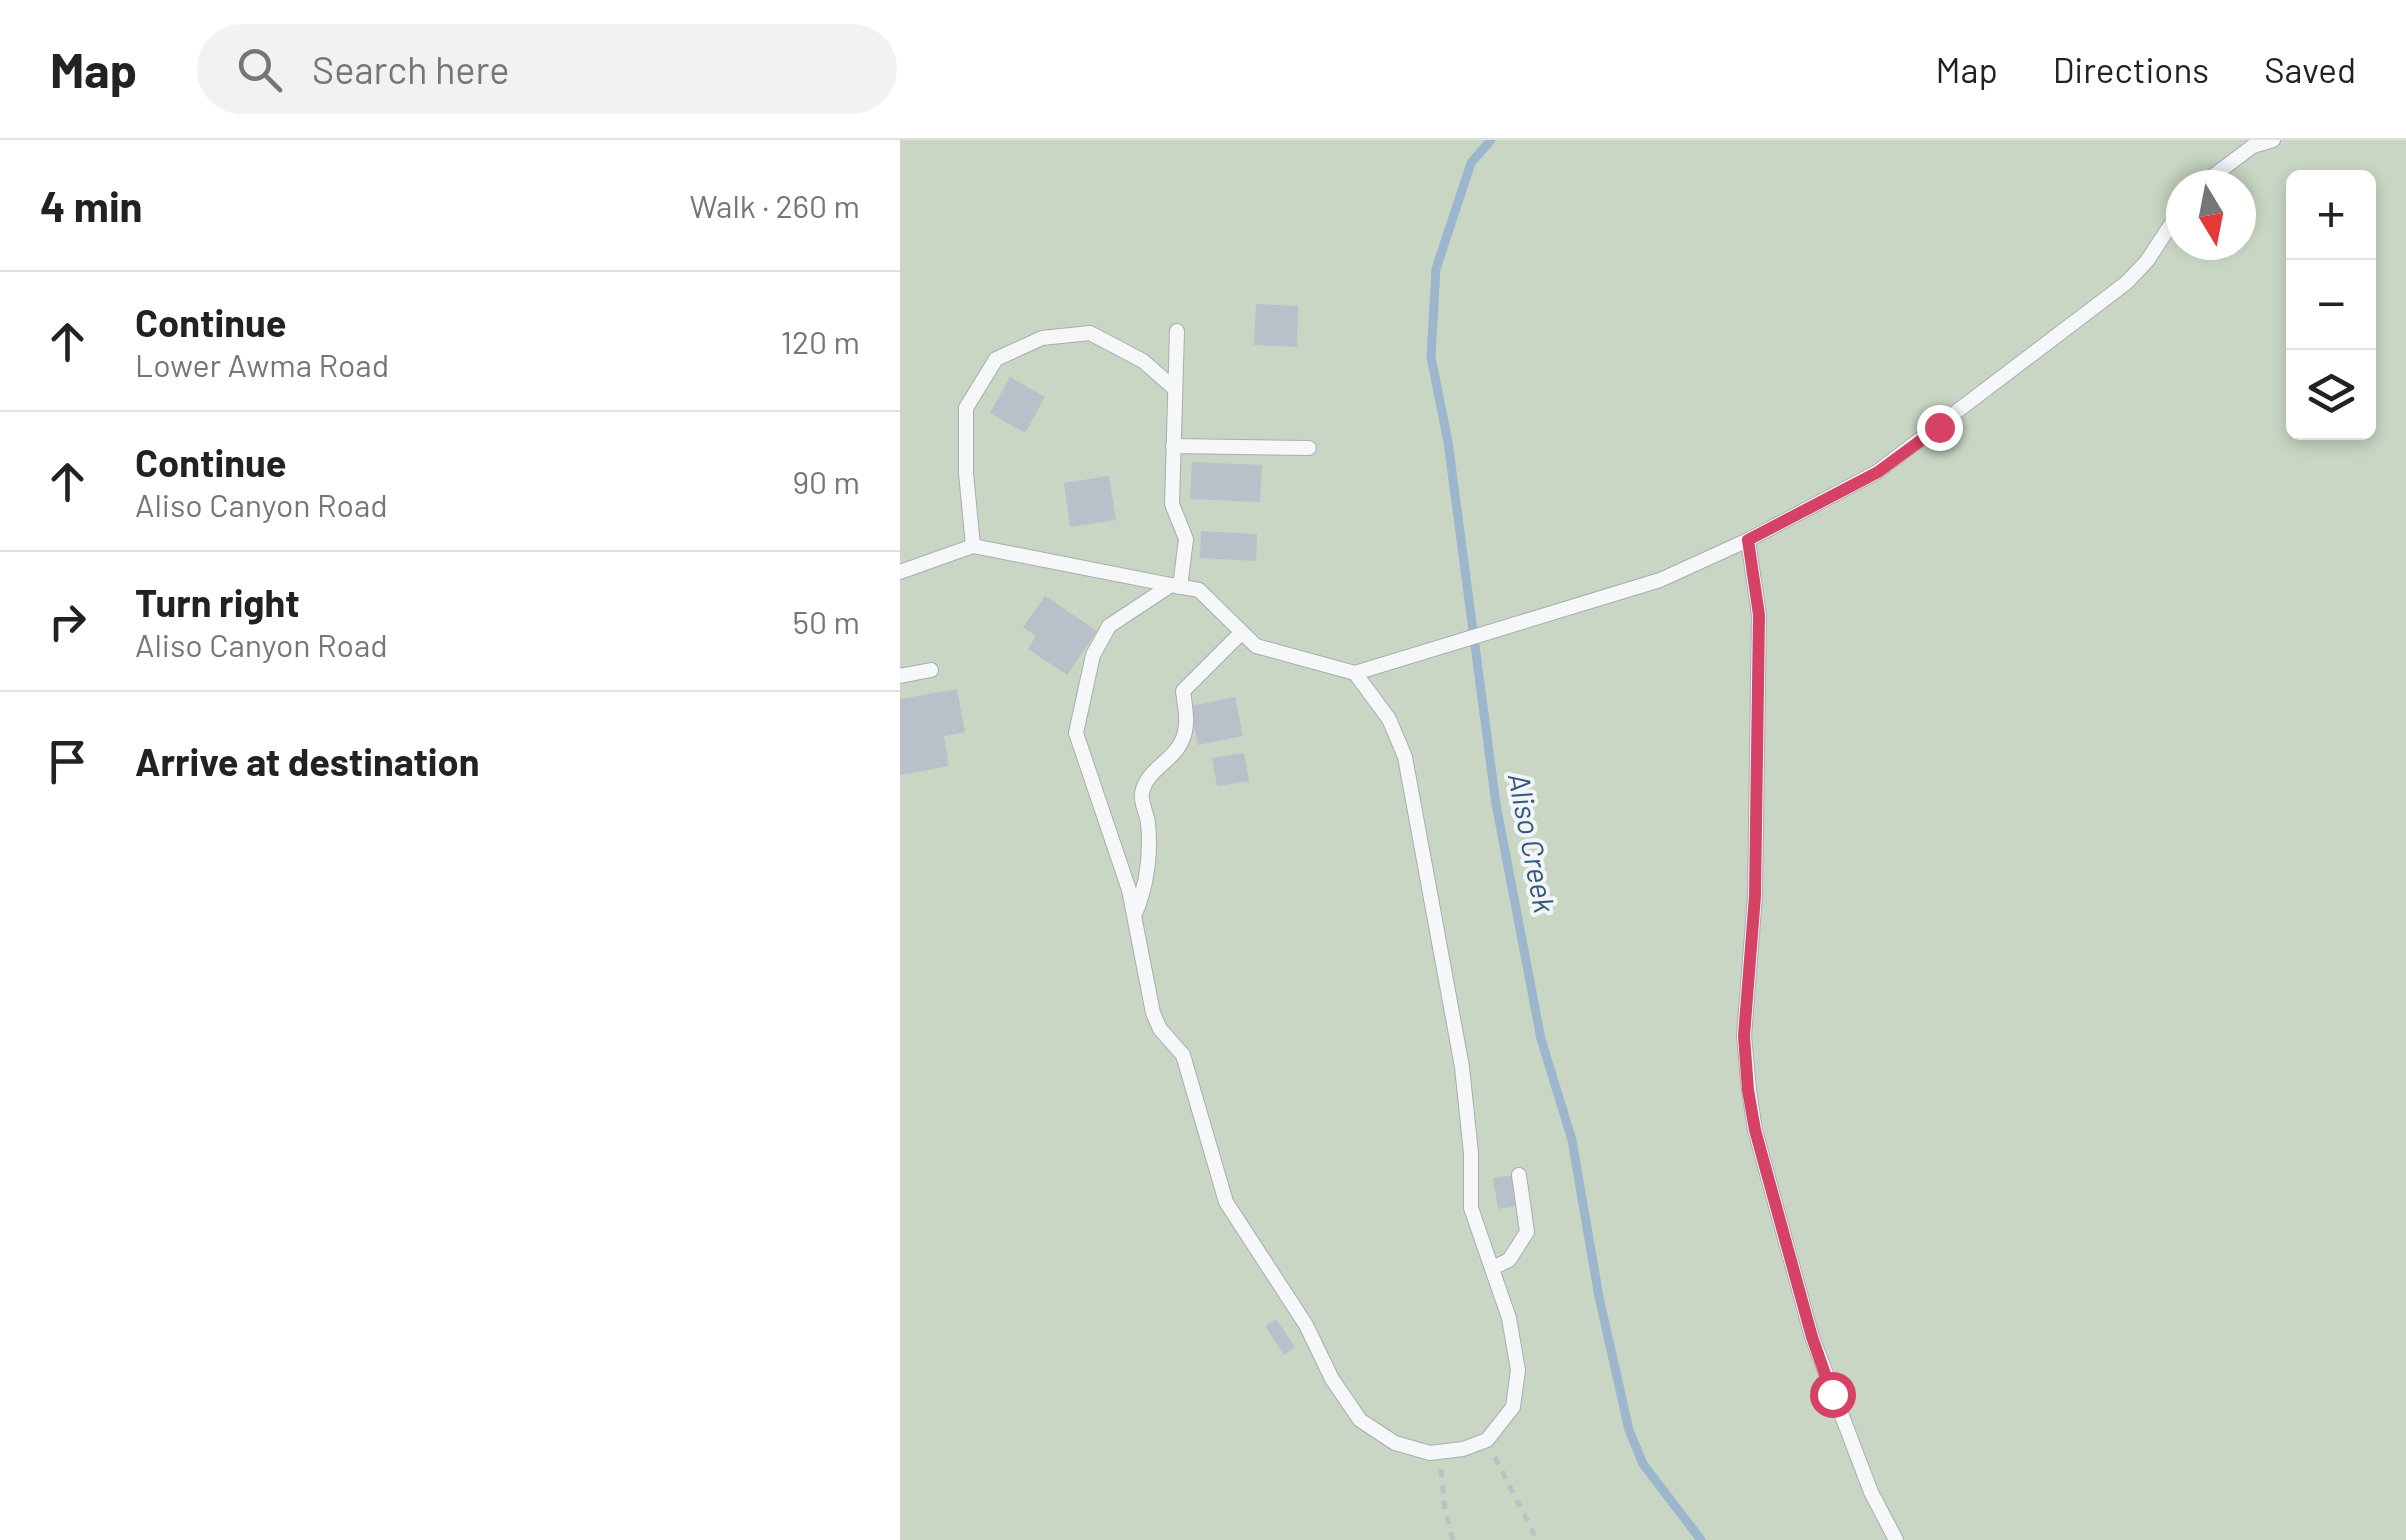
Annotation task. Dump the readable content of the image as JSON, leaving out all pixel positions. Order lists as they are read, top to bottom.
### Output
{
  "water": ["Aliso Creek"],
  "north": "bottom",
  "page": {
    "header": "Map",
    "search": "Search here",
    "nav": ["Map", "Directions", "Saved"],
    "heading": ["4 min", "Walk · 260 m"],
    "map_buttons": ["+", "−"],
    "list": [
      ["Continue", "Lower Awma Road", "120 m"],
      ["Continue", "Aliso Canyon Road", "90 m"],
      ["Turn right", "Aliso Canyon Road", "50 m"],
      "Arrive at destination"
    ]
  }
}
